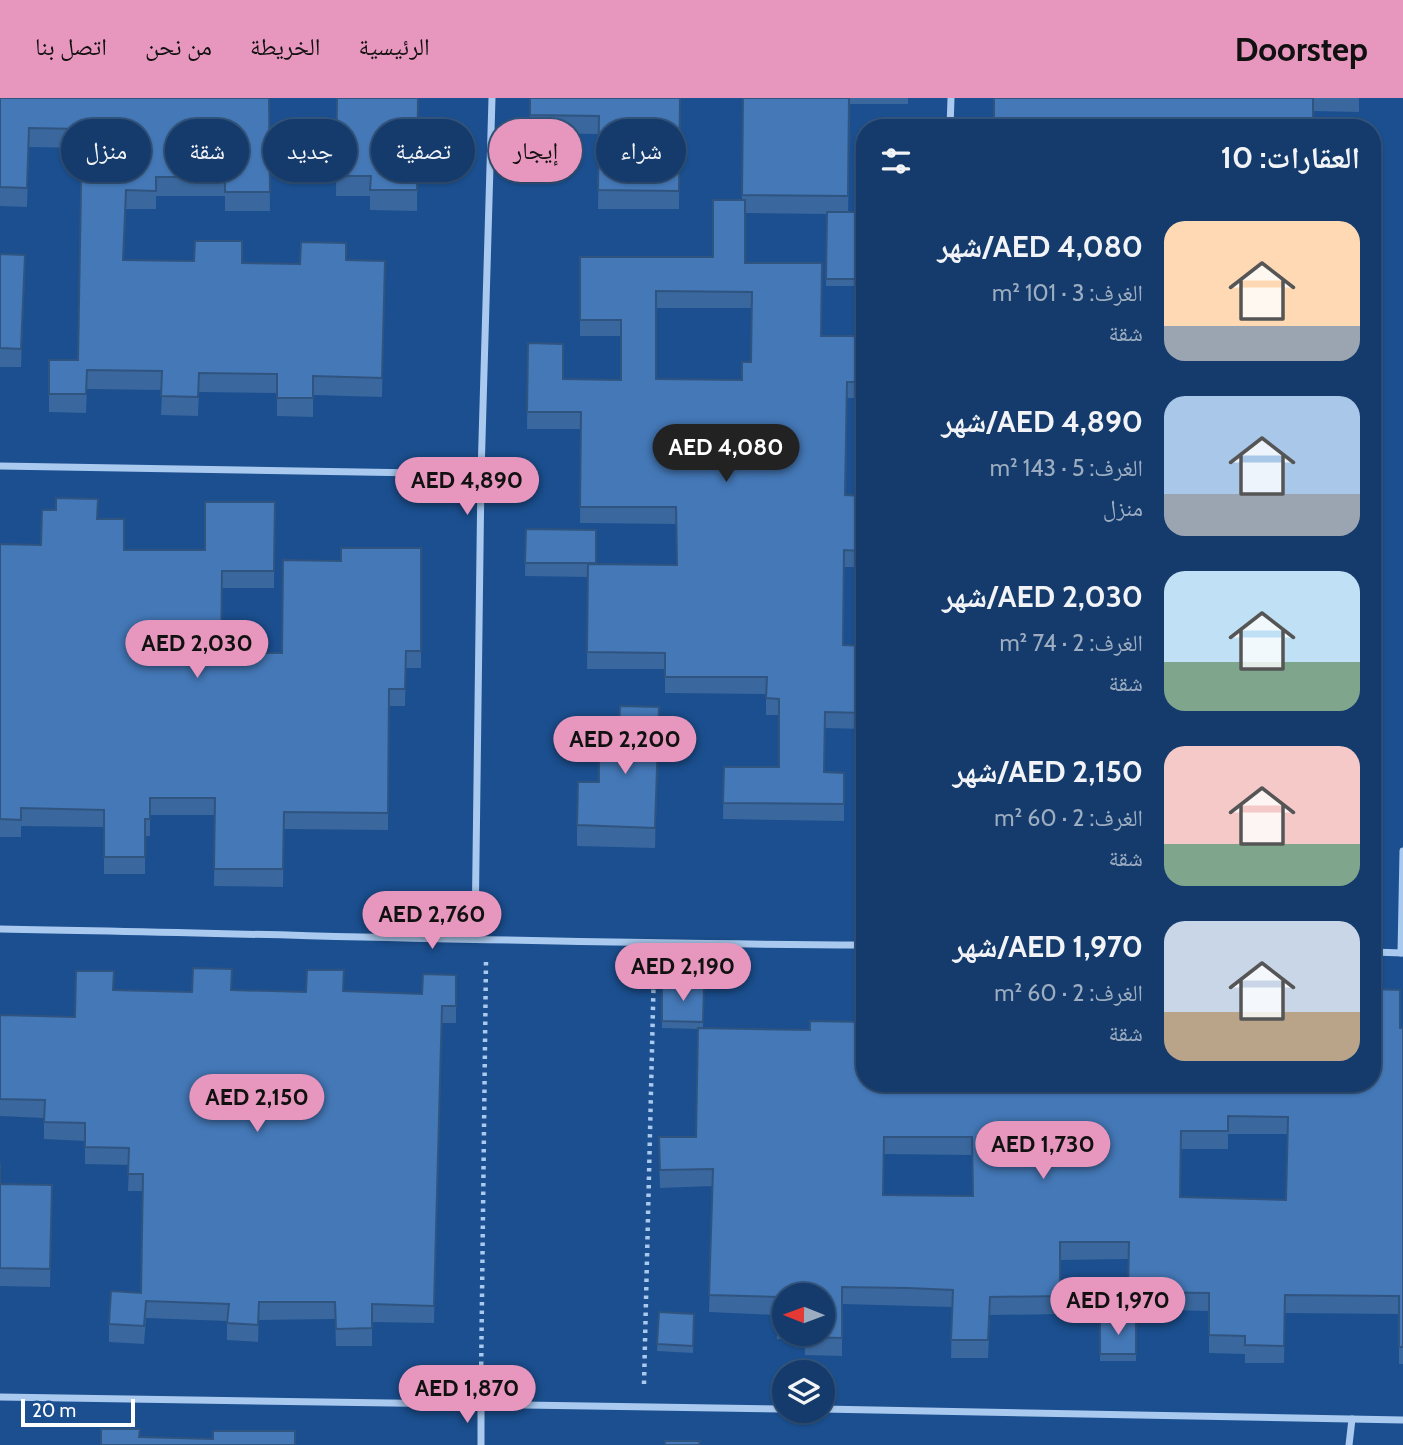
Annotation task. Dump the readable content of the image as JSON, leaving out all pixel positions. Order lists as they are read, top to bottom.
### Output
{
  "scale_bar": "20 m",
  "north": "left",
  "page": {
    "header": "Doorstep",
    "nav": [
      "الرئيسية",
      "الخريطة",
      "من نحن",
      "اتصل بنا"
    ],
    "chip": [
      "شراء",
      "إيجار",
      "تصفية",
      "جديد",
      "شقة",
      "منزل"
    ],
    "heading": "العقارات: 10",
    "list": [
      {
        "name": "AED 4,080/شهر",
        "note": "الغرف: 3 · 101 m² · شقة"
      },
      {
        "name": "AED 4,890/شهر",
        "note": "الغرف: 5 · 143 m² · منزل"
      },
      {
        "name": "AED 2,030/شهر",
        "note": "الغرف: 2 · 74 m² · شقة"
      },
      {
        "name": "AED 2,150/شهر",
        "note": "الغرف: 2 · 60 m² · شقة"
      },
      {
        "name": "AED 1,970/شهر",
        "note": "الغرف: 2 · 60 m² · شقة"
      }
    ],
    "price": [
      "AED 4,080",
      "AED 4,890",
      "AED 2,030",
      "AED 2,200",
      "AED 2,760",
      "AED 2,190",
      "AED 2,150",
      "AED 1,730",
      "AED 1,970",
      "AED 1,870"
    ],
    "scale": "20 m"
  }
}
